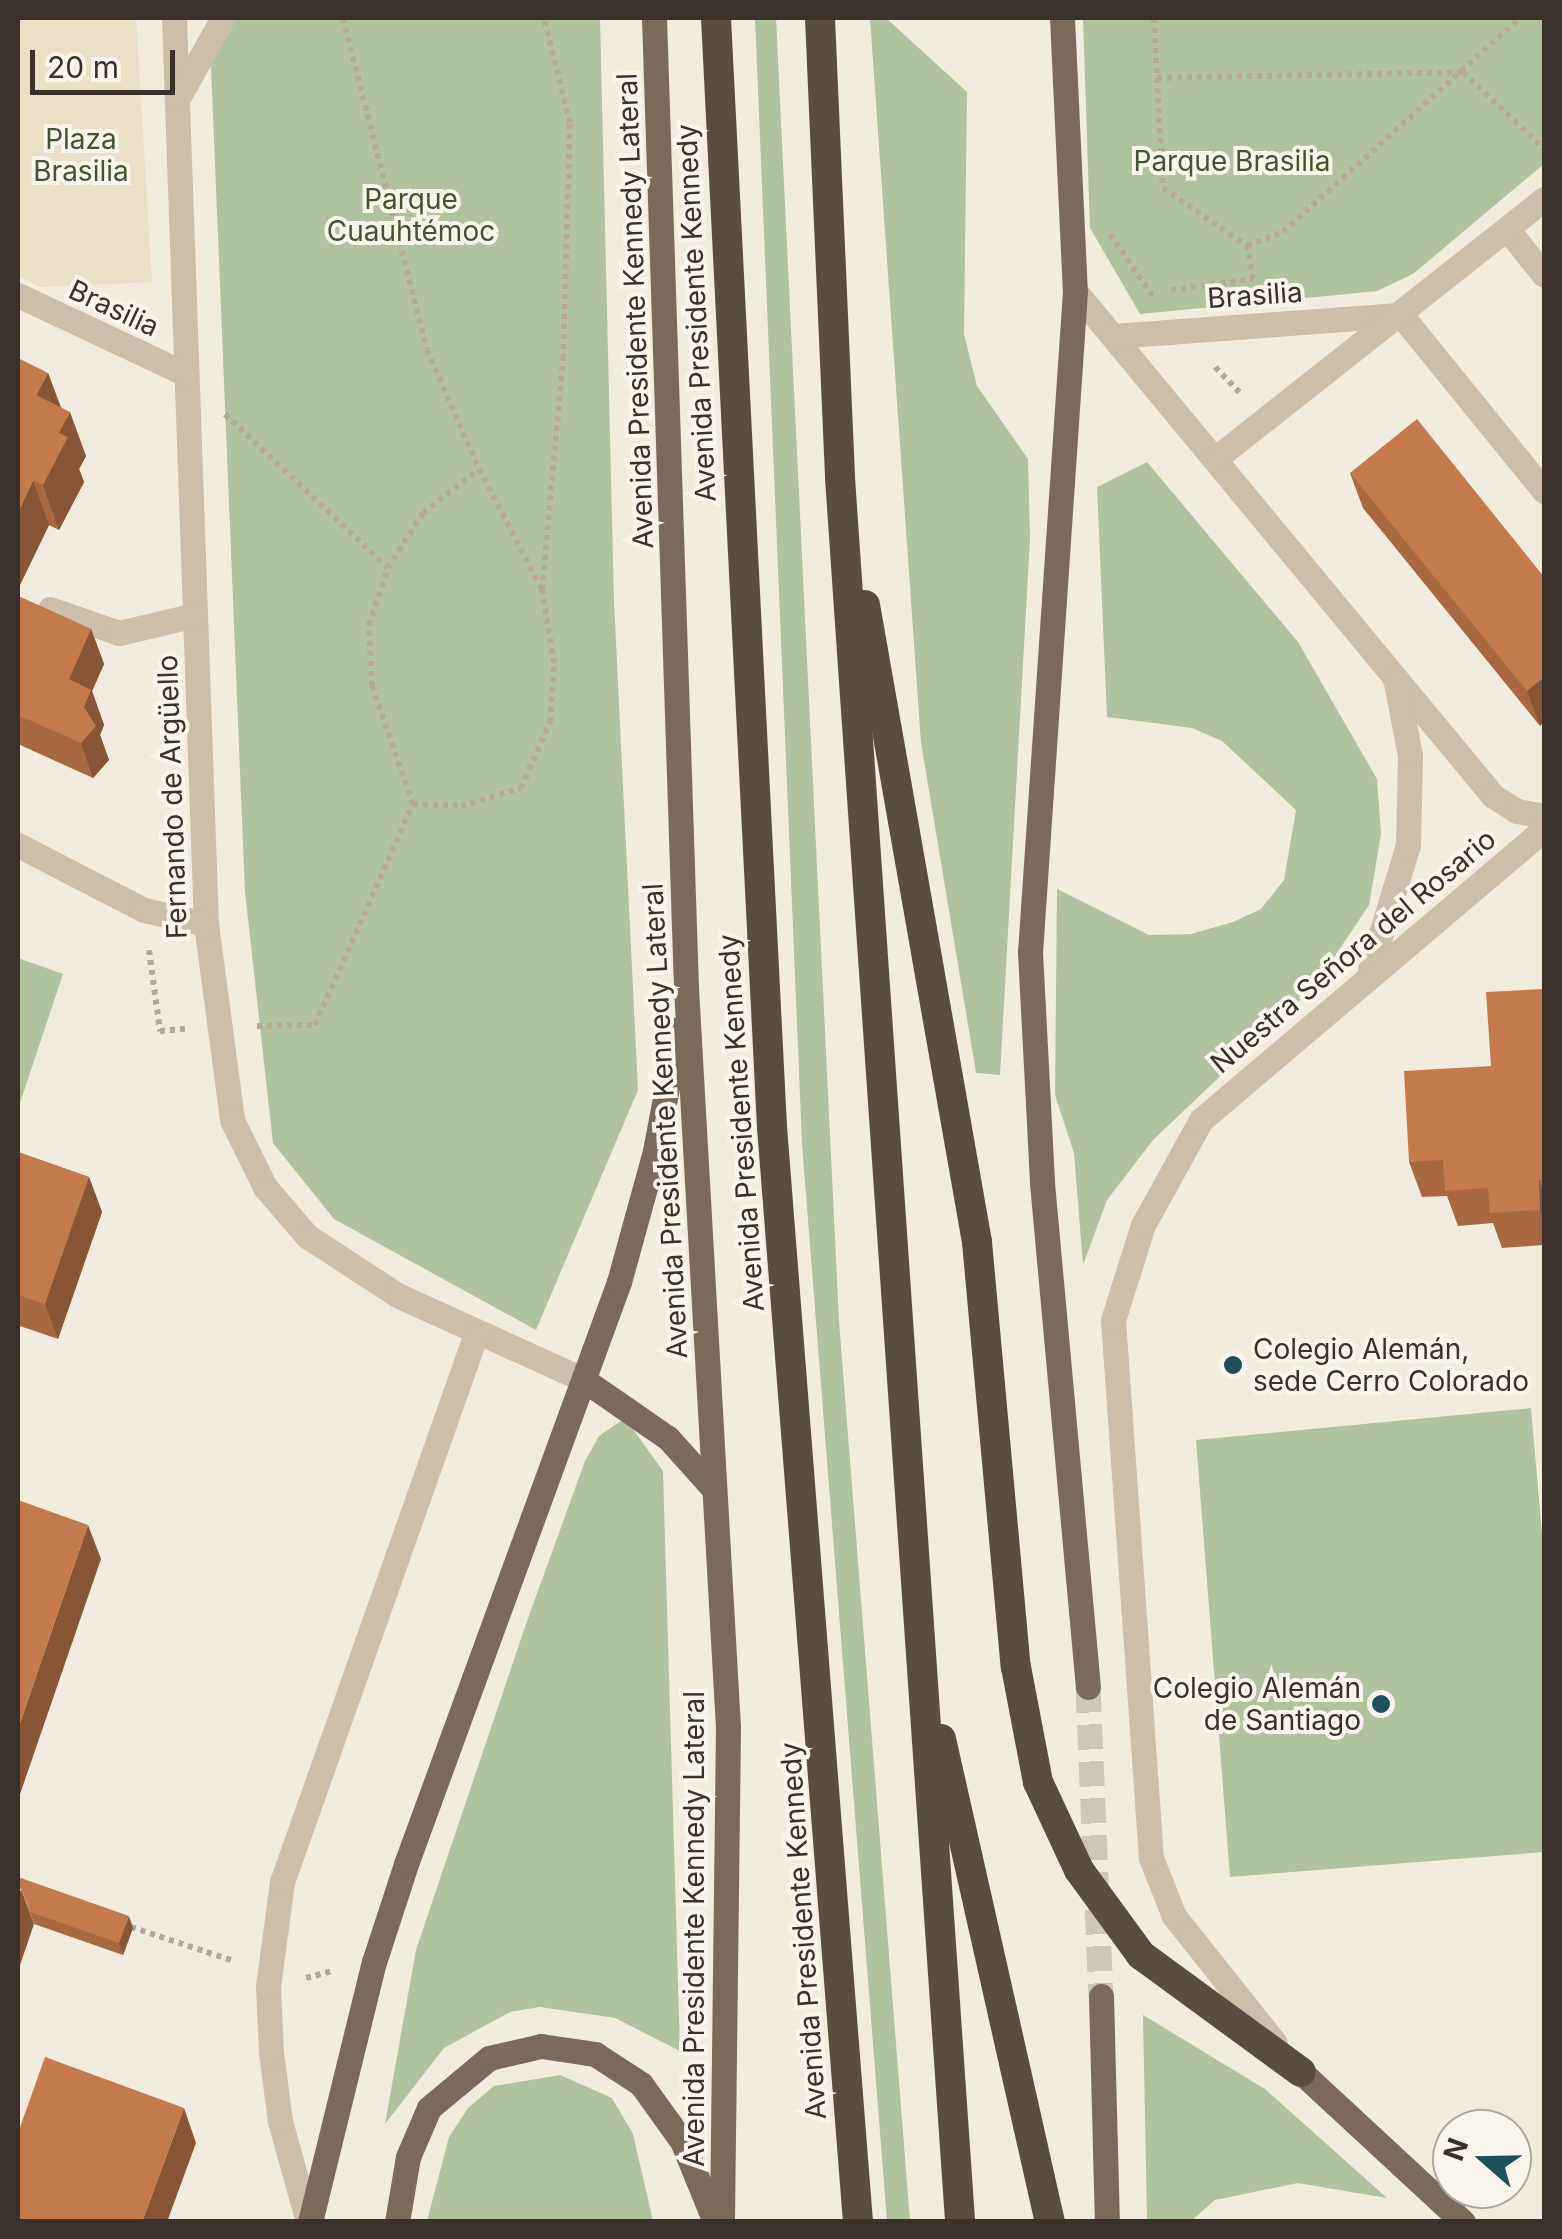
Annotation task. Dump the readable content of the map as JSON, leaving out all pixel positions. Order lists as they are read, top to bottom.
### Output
{
  "streets": {
    "highway": ["Avenida Presidente Kennedy"],
    "main road": ["Avenida Presidente Kennedy Lateral"],
    "street": ["Brasilia", "Fernando de Argüello", "Nuestra Señora del Rosario"]
  },
  "crossings": [
    ["Brasilia", "Fernando de Argüello"]
  ],
  "parks": ["Plaza Brasilia", "Parque Brasilia", "Parque Cuauhtémoc"],
  "places": ["Colegio Alemán, sede Cerro Colorado", "Colegio Alemán de Santiago"],
  "scale_bar": "20 m",
  "north": "left"
}
